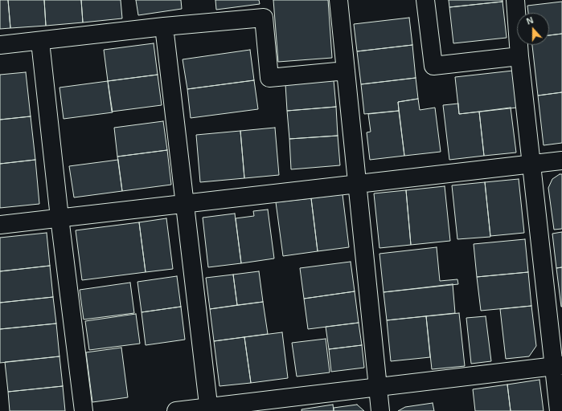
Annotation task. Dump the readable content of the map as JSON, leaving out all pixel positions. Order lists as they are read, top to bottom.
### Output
{
  "north": "top"
}
